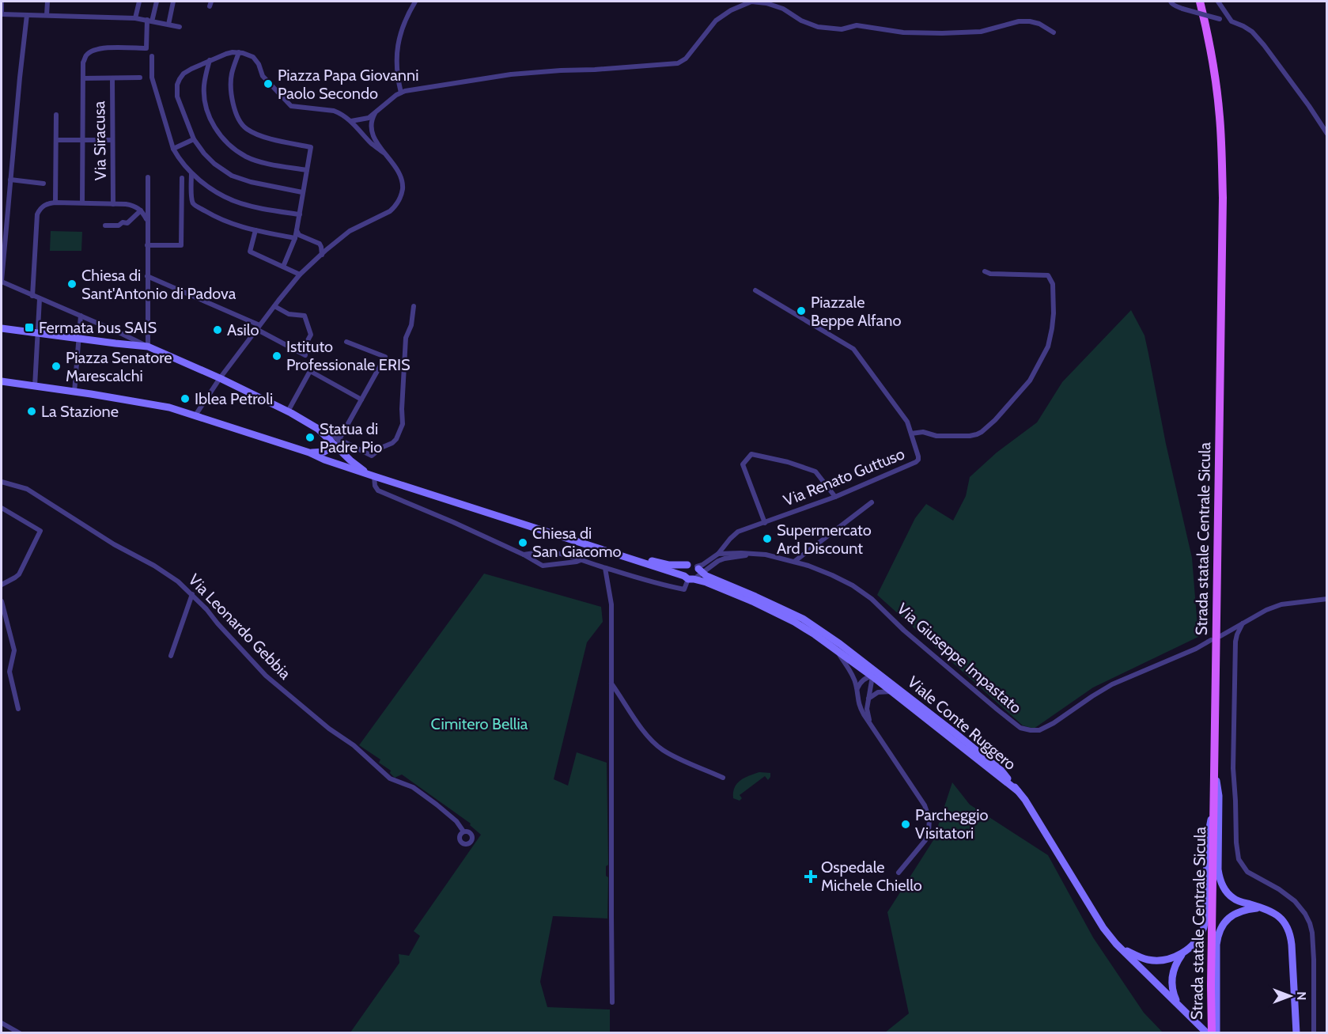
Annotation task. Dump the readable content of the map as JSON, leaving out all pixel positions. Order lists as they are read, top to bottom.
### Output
{
  "streets": {
    "main road": ["Strada statale Centrale Sicula", "Viale Conte Ruggero"],
    "street": [
      "Via Siracusa",
      "Via Renato Guttuso",
      "Via Leonardo Gebbia",
      "Via Giuseppe Impastato"
    ]
  },
  "parks": ["Cimitero Bellia"],
  "places": {
    "other": [
      "Piazza Papa Giovanni Paolo Secondo",
      "Chiesa di Sant'Antonio di Padova",
      "Piazzale Beppe Alfano",
      "Asilo",
      "Istituto Professionale ERIS",
      "Piazza Senatore Marescalchi",
      "Iblea Petroli",
      "La Stazione",
      "Statua di Padre Pio",
      "Supermercato Ard Discount",
      "Chiesa di San Giacomo",
      "Parcheggio Visitatori"
    ],
    "transit": ["Fermata bus SAIS"],
    "health": ["Ospedale Michele Chiello"]
  },
  "north": "right"
}
